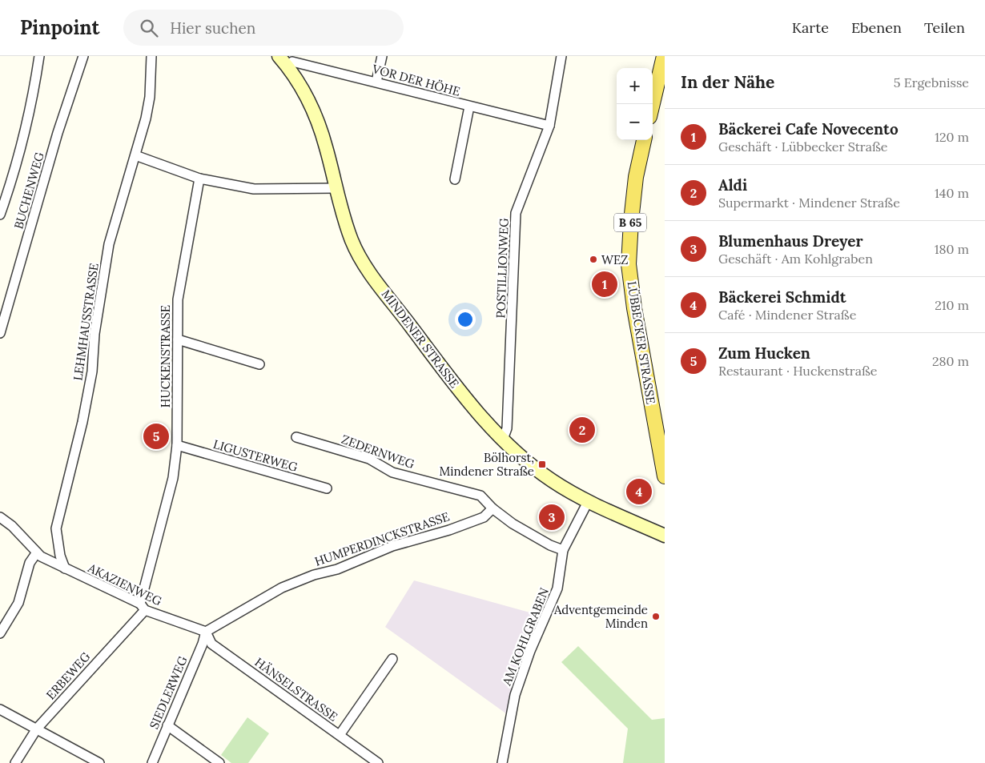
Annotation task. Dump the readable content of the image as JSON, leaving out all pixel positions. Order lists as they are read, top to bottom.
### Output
{
  "streets": {
    "main road": ["B 65", "LÜBBECKER STRASSE"],
    "street": [
      "VOR DER HÖHE",
      "BUCHENWEG",
      "POSTILLIONWEG",
      "LEHMHAUSSTRASSE",
      "MINDENER STRASSE",
      "HUCKENSTRASSE",
      "ZEDERNWEG",
      "LIGUSTERWEG",
      "HUMPERDINCKSTRASSE",
      "AKAZIENWEG",
      "AM KOHLGRABEN",
      "ERBEWEG",
      "HÄNSELSTRASSE",
      "SIEDLERWEG"
    ]
  },
  "crossings": [
    ["VOR DER HÖHE", "POSTILLIONWEG"],
    ["VOR DER HÖHE", "MINDENER STRASSE"],
    ["POSTILLIONWEG", "MINDENER STRASSE"],
    ["LEHMHAUSSTRASSE", "AKAZIENWEG"],
    ["MINDENER STRASSE", "AM KOHLGRABEN"],
    ["HUCKENSTRASSE", "LIGUSTERWEG"],
    ["HUCKENSTRASSE", "AKAZIENWEG"],
    ["HUCKENSTRASSE", "ERBEWEG"],
    ["ZEDERNWEG", "HUMPERDINCKSTRASSE"],
    ["HUMPERDINCKSTRASSE", "AKAZIENWEG"],
    ["HUMPERDINCKSTRASSE", "HÄNSELSTRASSE"],
    ["HUMPERDINCKSTRASSE", "SIEDLERWEG"],
    ["AKAZIENWEG", "ERBEWEG"],
    ["AKAZIENWEG", "HÄNSELSTRASSE"],
    ["AKAZIENWEG", "SIEDLERWEG"],
    ["HÄNSELSTRASSE", "SIEDLERWEG"]
  ],
  "places": {
    "other": ["WEZ", "Adventgemeinde Minden"],
    "transit": ["Bölhorst, Mindener Straße"]
  },
  "page": {
    "header": "Pinpoint",
    "search": "Hier suchen",
    "nav": ["Karte", "Ebenen", "Teilen"],
    "heading": ["In der Nähe", "5 Ergebnisse"],
    "map_buttons": ["+", "−"],
    "list": [
      {
        "mark": "1",
        "name": "Bäckerei Cafe Novecento",
        "note": "Geschäft · Lübbecker Straße",
        "value": "120 m"
      },
      {
        "mark": "2",
        "name": "Aldi",
        "note": "Supermarkt · Mindener Straße",
        "value": "140 m"
      },
      {
        "mark": "3",
        "name": "Blumenhaus Dreyer",
        "note": "Geschäft · Am Kohlgraben",
        "value": "180 m"
      },
      {
        "mark": "4",
        "name": "Bäckerei Schmidt",
        "note": "Café · Mindener Straße",
        "value": "210 m"
      },
      {
        "mark": "5",
        "name": "Zum Hucken",
        "note": "Restaurant · Huckenstraße",
        "value": "280 m"
      }
    ],
    "pins": [
      "1",
      "2",
      "5",
      "4",
      "3"
    ]
  }
}
